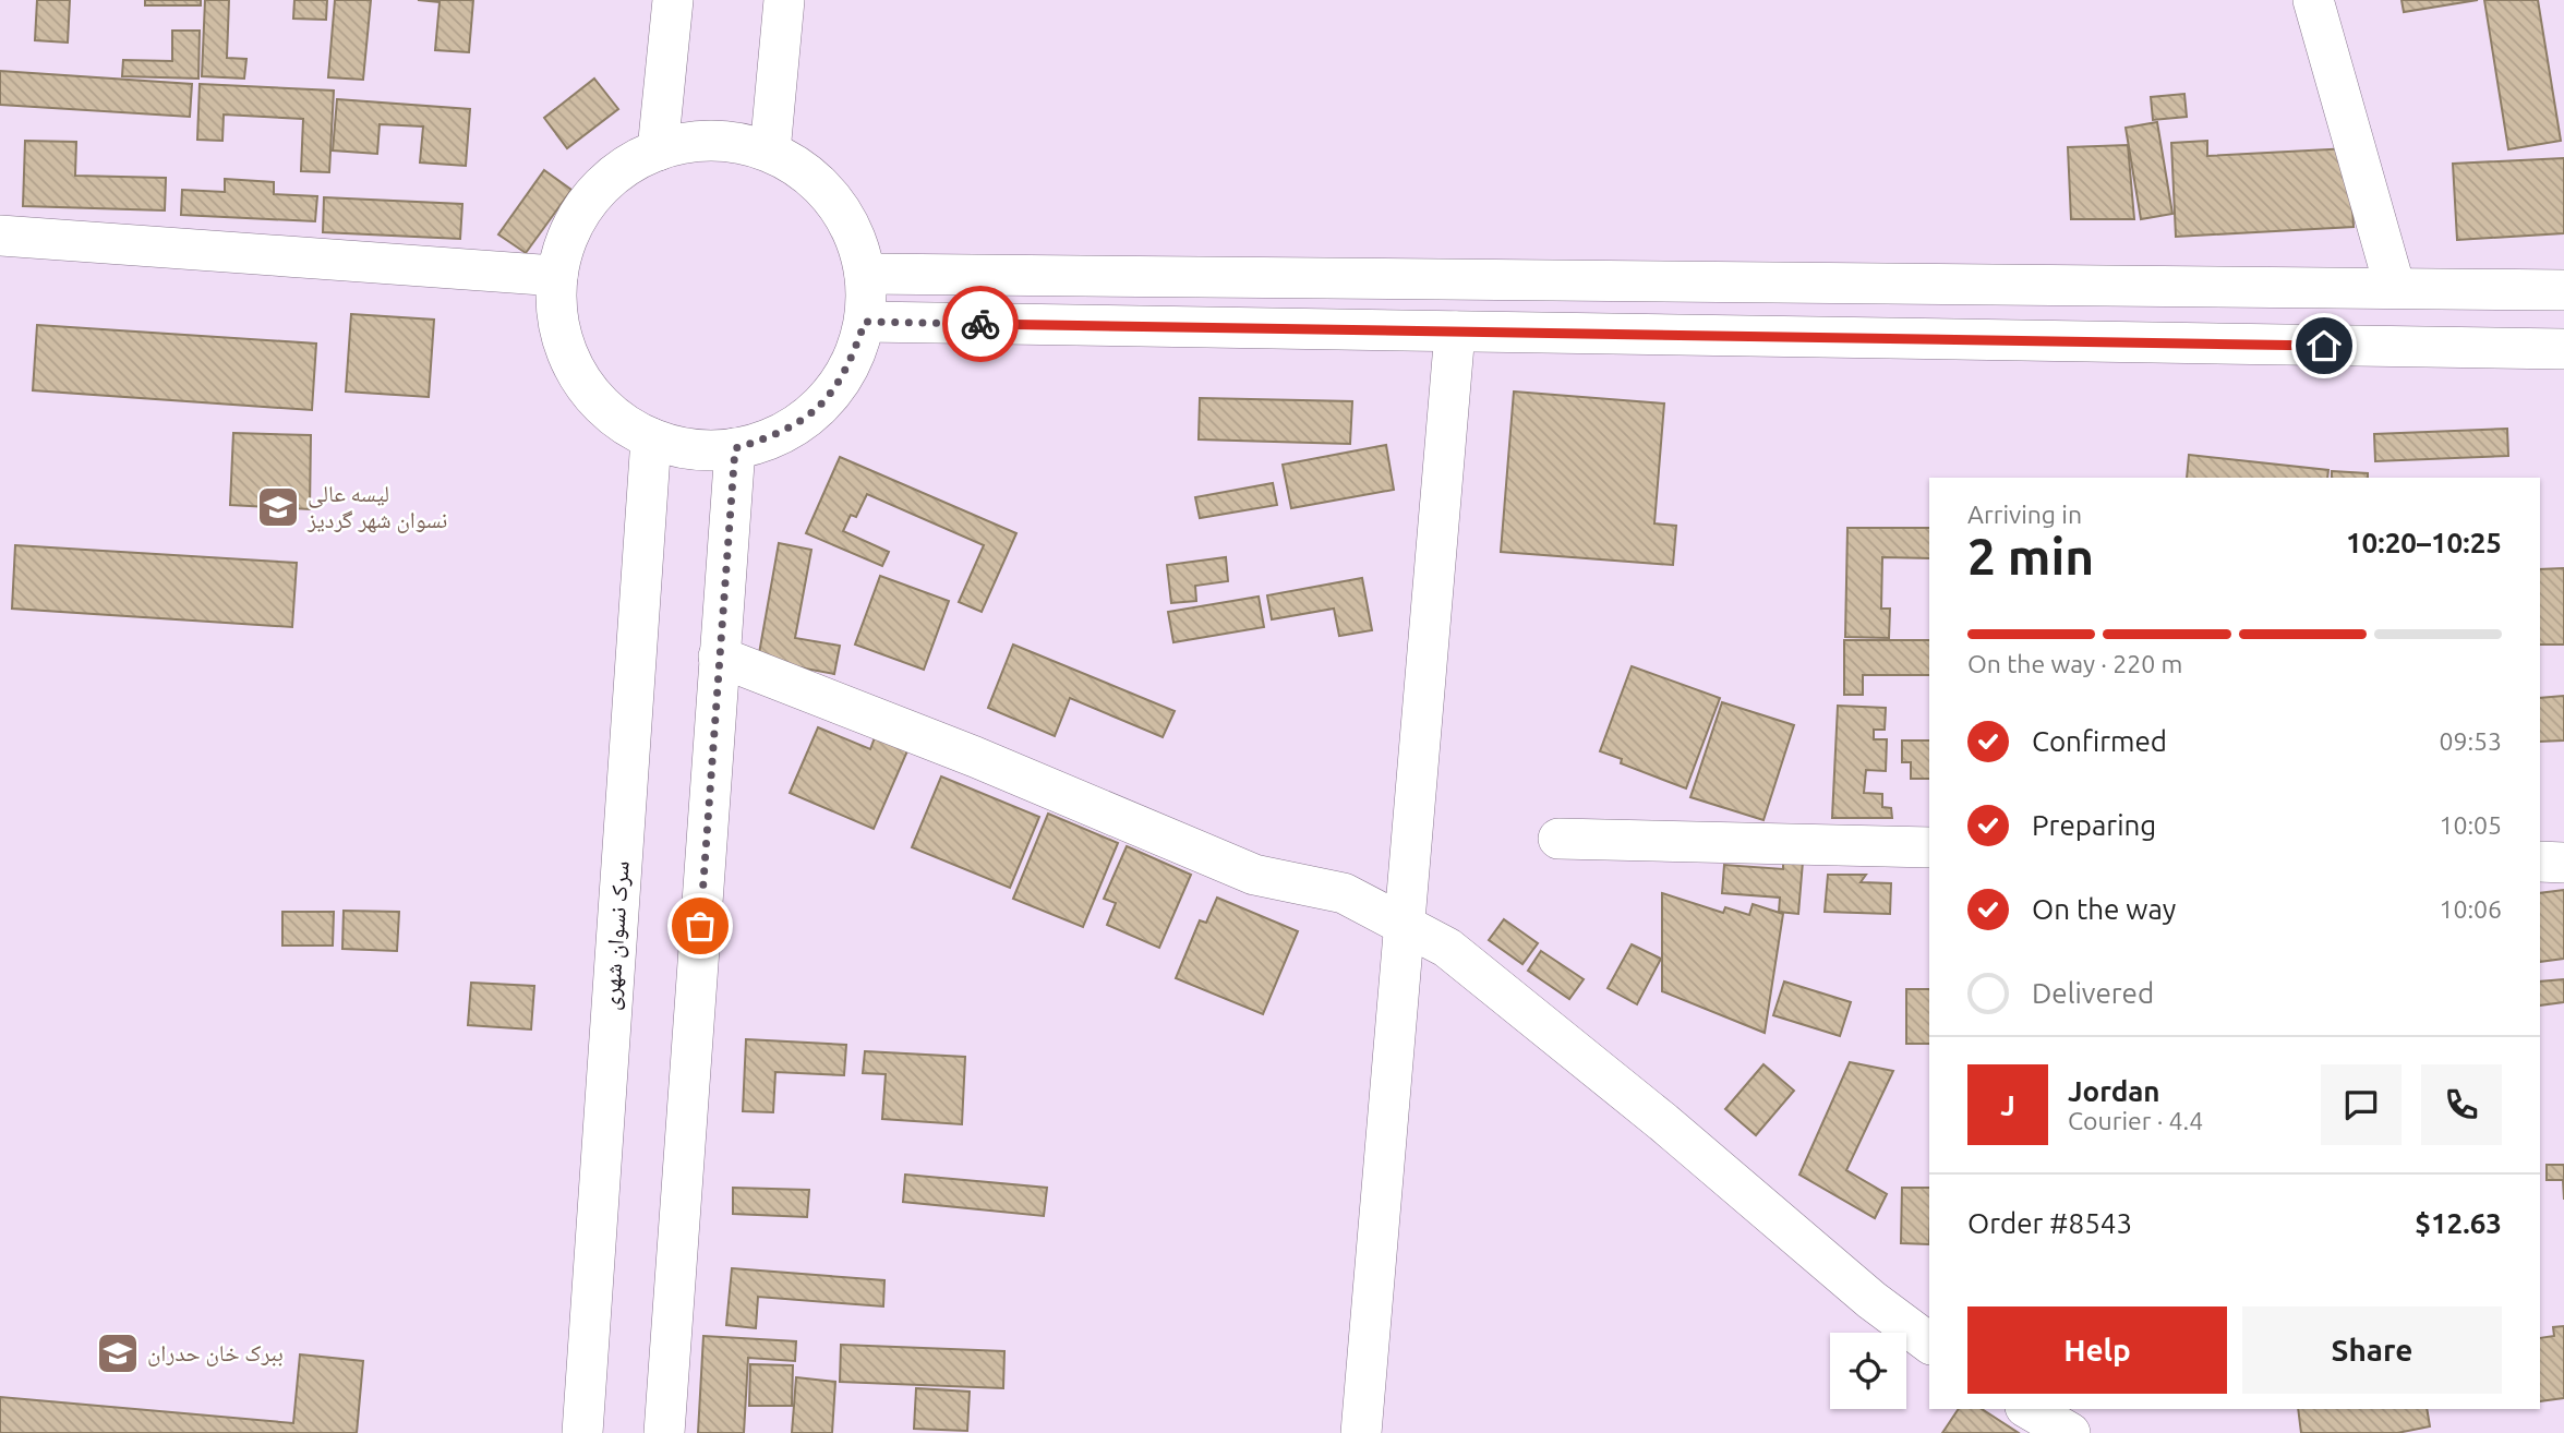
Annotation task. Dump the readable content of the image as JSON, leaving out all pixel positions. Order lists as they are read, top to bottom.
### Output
{
  "streets": {
    "street": ["سرک نسوان شهری"]
  },
  "places": {
    "school or university": ["لیسه عالی نسوان شهر گردیز", "ببرک خان حدران"]
  },
  "page": {
    "heading": ["2 min", "Arriving in", "10:20–10:25"],
    "panel": [
      "Jordan",
      "Courier · 4.4",
      "Order #8543",
      "$12.63"
    ],
    "bar": "On the way · 220 m",
    "list": [
      ["Confirmed", "09:53"],
      ["Preparing", "10:05"],
      ["On the way", "10:06"],
      "Delivered"
    ],
    "round": "J",
    "buttons": ["Help", "Share"]
  }
}
